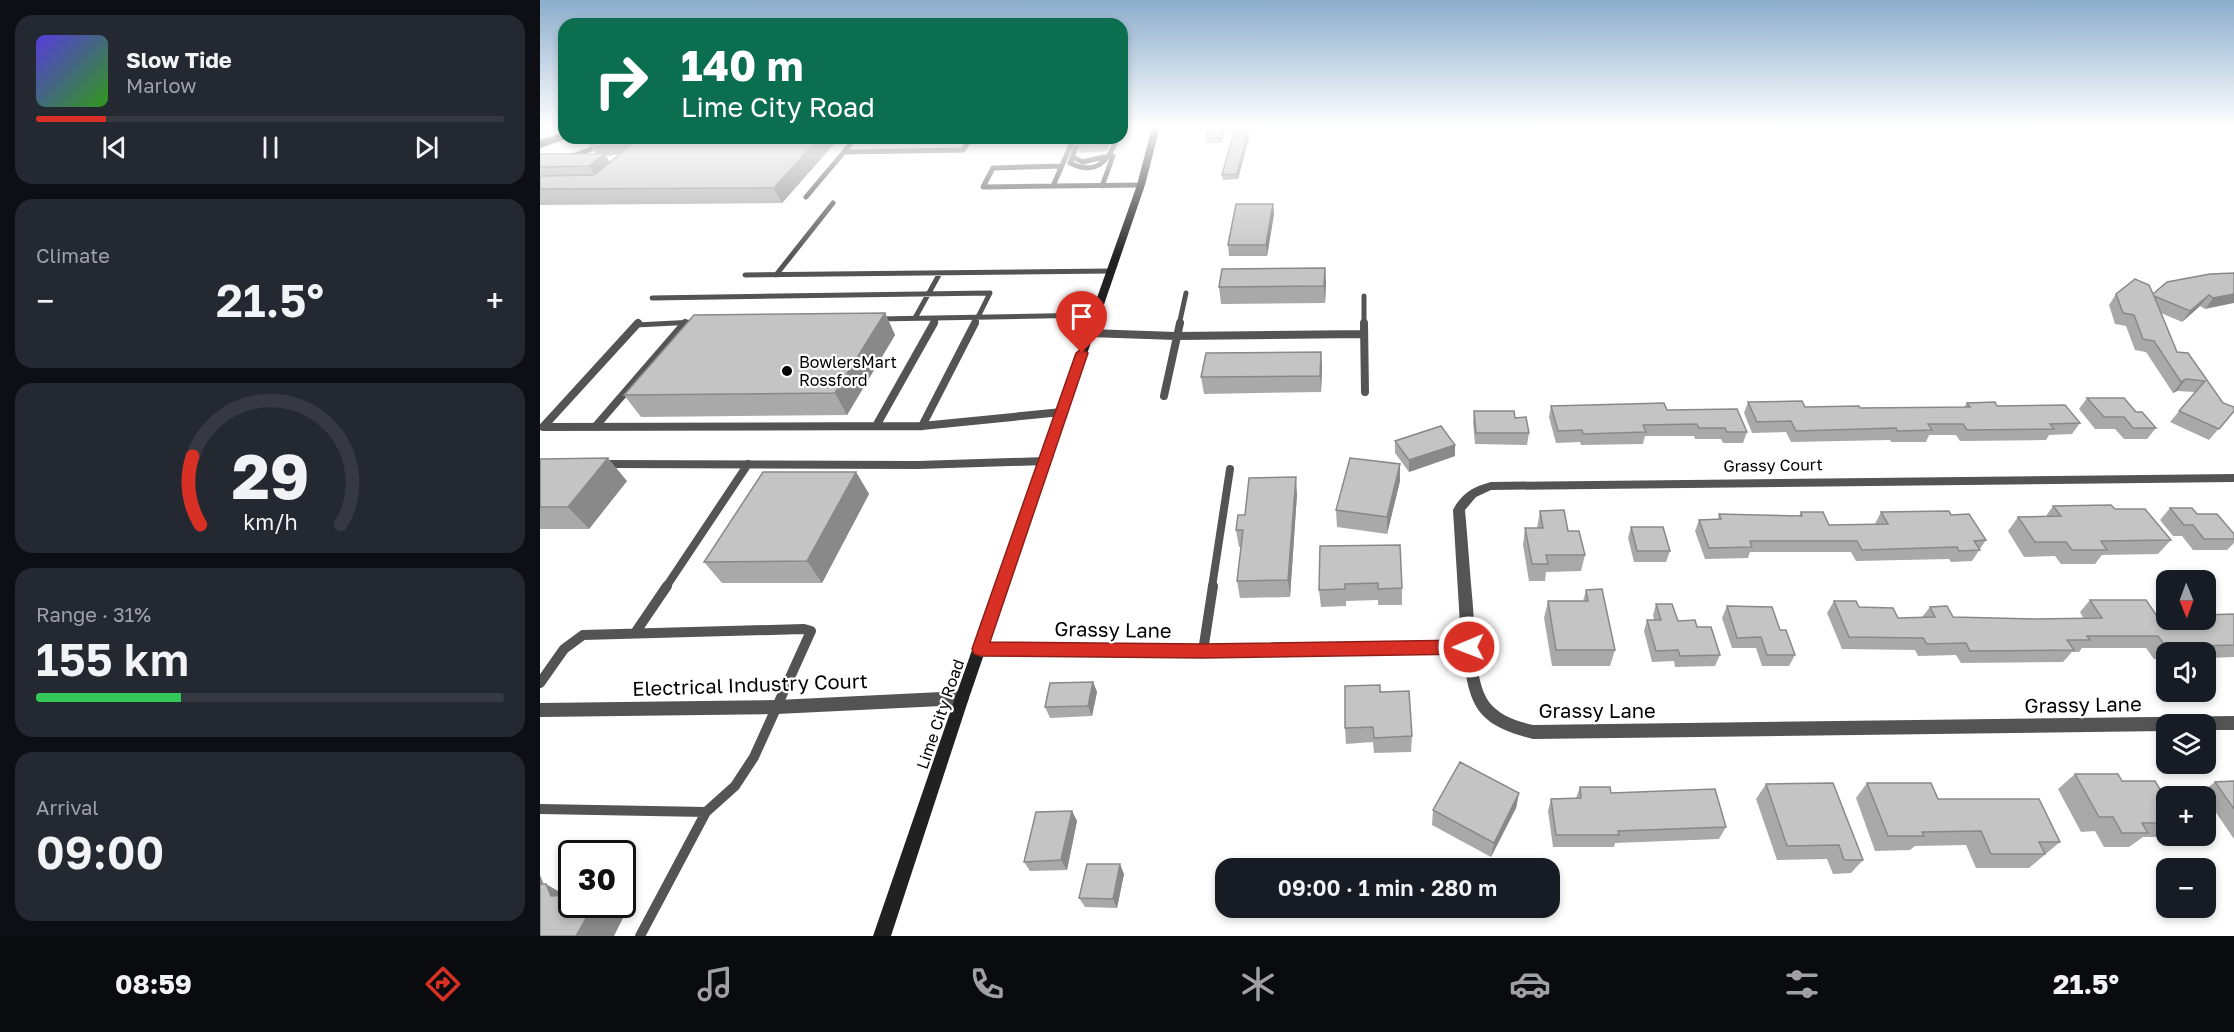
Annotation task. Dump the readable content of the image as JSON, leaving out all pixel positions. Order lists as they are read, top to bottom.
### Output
{
  "streets": {
    "street": [
      "Grassy Court",
      "Grassy Lane",
      "Electrical Industry Court",
      "Lime City Road"
    ]
  },
  "crossings": [
    ["Grassy Court", "Grassy Lane"],
    ["Grassy Lane", "Lime City Road"],
    ["Electrical Industry Court", "Lime City Road"]
  ],
  "places": ["BowlersMart Rossford"],
  "north": "bottom",
  "page": {
    "turn": ["140 m", "Lime City Road"],
    "song": ["Slow Tide", "Marlow"],
    "tile": [
      "Climate",
      ["Range · 31%", "155 km"],
      ["Arrival", "09:00"]
    ],
    "heat": ["−", "21.5°", "+"],
    "map_buttons": ["+", "−"],
    "limit": "30",
    "trip": "09:00 · 1 min · 280 m",
    "tabs": ["08:59", "21.5°"],
    "gauge": ["29", "km/h"]
  }
}
